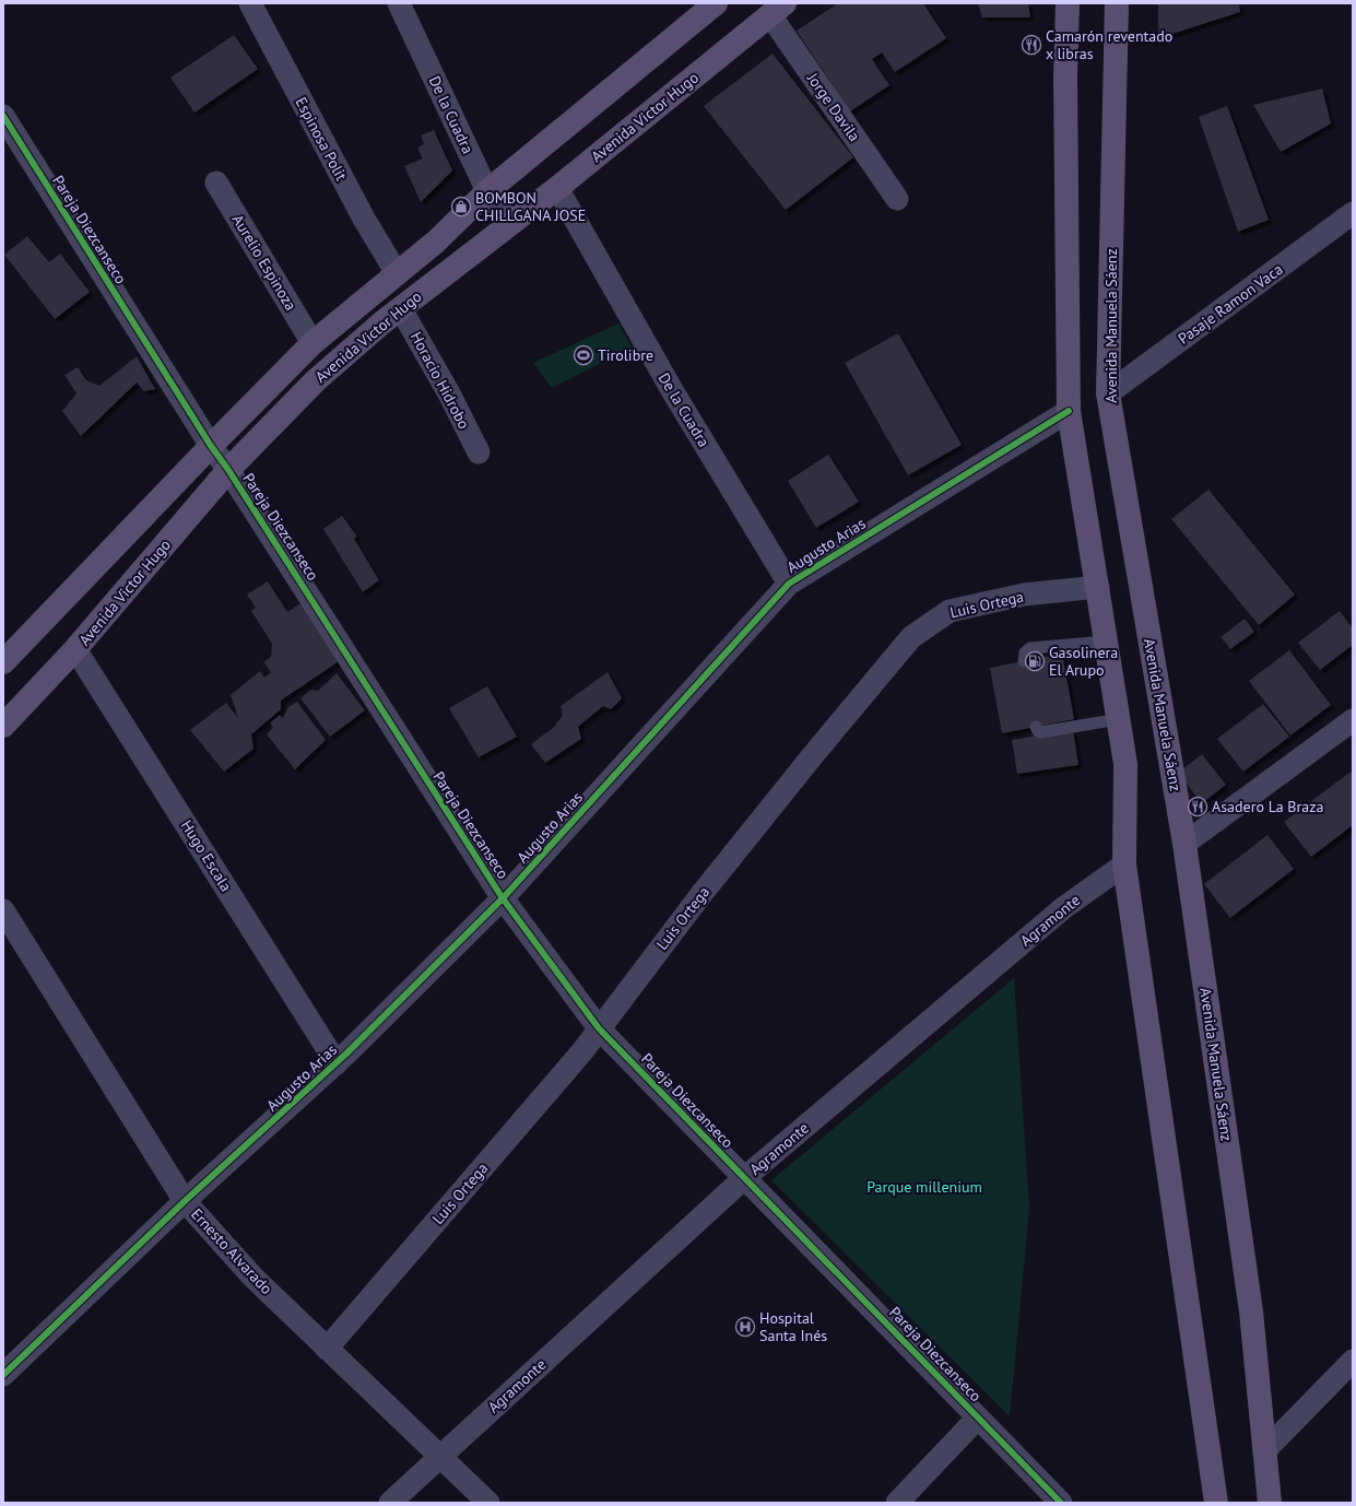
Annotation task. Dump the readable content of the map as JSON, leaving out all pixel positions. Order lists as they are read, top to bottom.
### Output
{
  "streets": {
    "main road": ["Avenida Victor Hugo", "Avenida Manuela Sáenz"],
    "street": [
      "Jorge Davila",
      "De la Cuadra",
      "Espinosa Polit",
      "Pareja Diezcanseco",
      "Aurelio Espinoza",
      "Pasaje Ramon Vaca",
      "Horacio Hidrobo",
      "Augusto Arias",
      "Luis Ortega",
      "Hugo Escala",
      "Agramonte",
      "Ernesto Alvarado"
    ]
  },
  "crossings": [
    ["Jorge Davila", "Avenida Victor Hugo"],
    ["De la Cuadra", "Avenida Victor Hugo"],
    ["De la Cuadra", "Augusto Arias"],
    ["Avenida Victor Hugo", "Espinosa Polit"],
    ["Avenida Victor Hugo", "Pareja Diezcanseco"],
    ["Avenida Victor Hugo", "Aurelio Espinoza"],
    ["Avenida Victor Hugo", "Horacio Hidrobo"],
    ["Avenida Victor Hugo", "Hugo Escala"],
    ["Pareja Diezcanseco", "Augusto Arias"],
    ["Pareja Diezcanseco", "Luis Ortega"],
    ["Pareja Diezcanseco", "Agramonte"],
    ["Pasaje Ramon Vaca", "Avenida Manuela Sáenz"],
    ["Augusto Arias", "Hugo Escala"],
    ["Augusto Arias", "Ernesto Alvarado"],
    ["Luis Ortega", "Ernesto Alvarado"],
    ["Agramonte", "Ernesto Alvarado"]
  ],
  "parks": ["Parque millenium"],
  "places": {
    "restaurant": ["Camarón reventado x libras", "Asadero La Braza"],
    "shop": ["BOMBON CHILLGANA JOSE"],
    "sports": ["Tirolibre"],
    "fuel station": ["Gasolinera El Arupo"],
    "hospital": ["Hospital Santa Inés"]
  }
}
